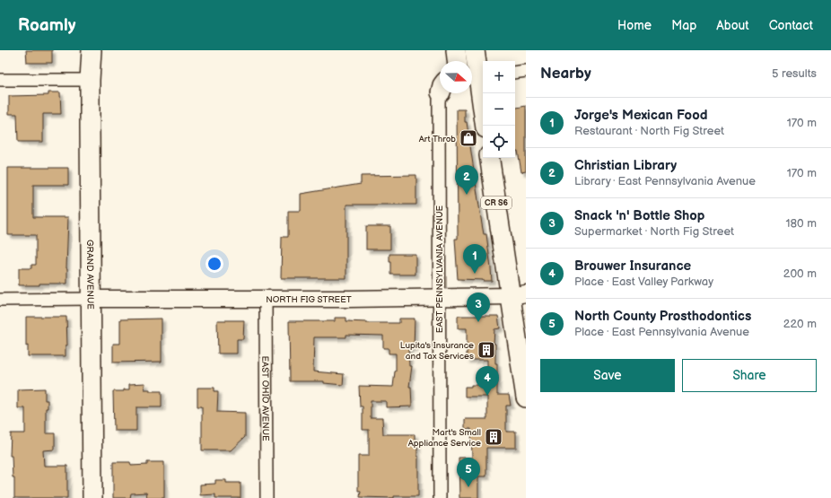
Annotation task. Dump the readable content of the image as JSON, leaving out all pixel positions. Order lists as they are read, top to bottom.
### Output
{
  "streets": {
    "main road": ["CR S6", "GRAND AVENUE"],
    "street": ["EAST PENNSYLVANIA AVENUE", "NORTH FIG STREET", "EAST OHIO AVENUE"]
  },
  "crossings": [
    ["CR S6", "NORTH FIG STREET"],
    ["EAST PENNSYLVANIA AVENUE", "NORTH FIG STREET"],
    ["GRAND AVENUE", "NORTH FIG STREET"],
    ["NORTH FIG STREET", "EAST OHIO AVENUE"]
  ],
  "places": {
    "shop": ["Art Throb"],
    "building": ["Lupita's Insurance and Tax Services", "Mart's Small Appliance Service"]
  },
  "north": "right",
  "page": {
    "header": "Roamly",
    "nav": [
      "Home",
      "Map",
      "About",
      "Contact"
    ],
    "heading": ["Nearby", "5 results"],
    "map_buttons": ["+", "−"],
    "list": [
      {
        "mark": "1",
        "name": "Jorge's Mexican Food",
        "note": "Restaurant · North Fig Street",
        "value": "170 m"
      },
      {
        "mark": "2",
        "name": "Christian Library",
        "note": "Library · East Pennsylvania Avenue",
        "value": "170 m"
      },
      {
        "mark": "3",
        "name": "Snack 'n' Bottle Shop",
        "note": "Supermarket · North Fig Street",
        "value": "180 m"
      },
      {
        "mark": "4",
        "name": "Brouwer Insurance",
        "note": "Place · East Valley Parkway",
        "value": "200 m"
      },
      {
        "mark": "5",
        "name": "North County Prosthodontics",
        "note": "Place · East Pennsylvania Avenue",
        "value": "220 m"
      }
    ],
    "pins": [
      "2",
      "1",
      "3",
      "4",
      "5"
    ],
    "buttons": ["Save", "Share"]
  }
}
